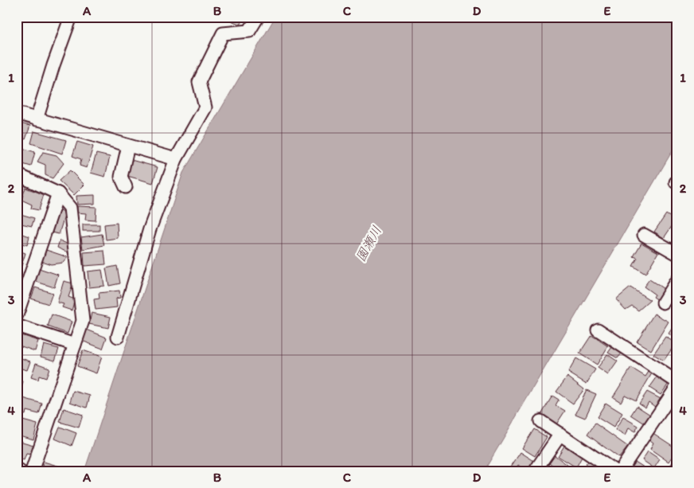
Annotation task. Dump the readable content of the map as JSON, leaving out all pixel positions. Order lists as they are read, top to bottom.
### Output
{
  "water": ["園瀬川"],
  "grid": {
    "columns": [
      "A",
      "B",
      "C",
      "D",
      "E"
    ],
    "rows": [
      "1",
      "2",
      "3",
      "4"
    ]
  }
}
